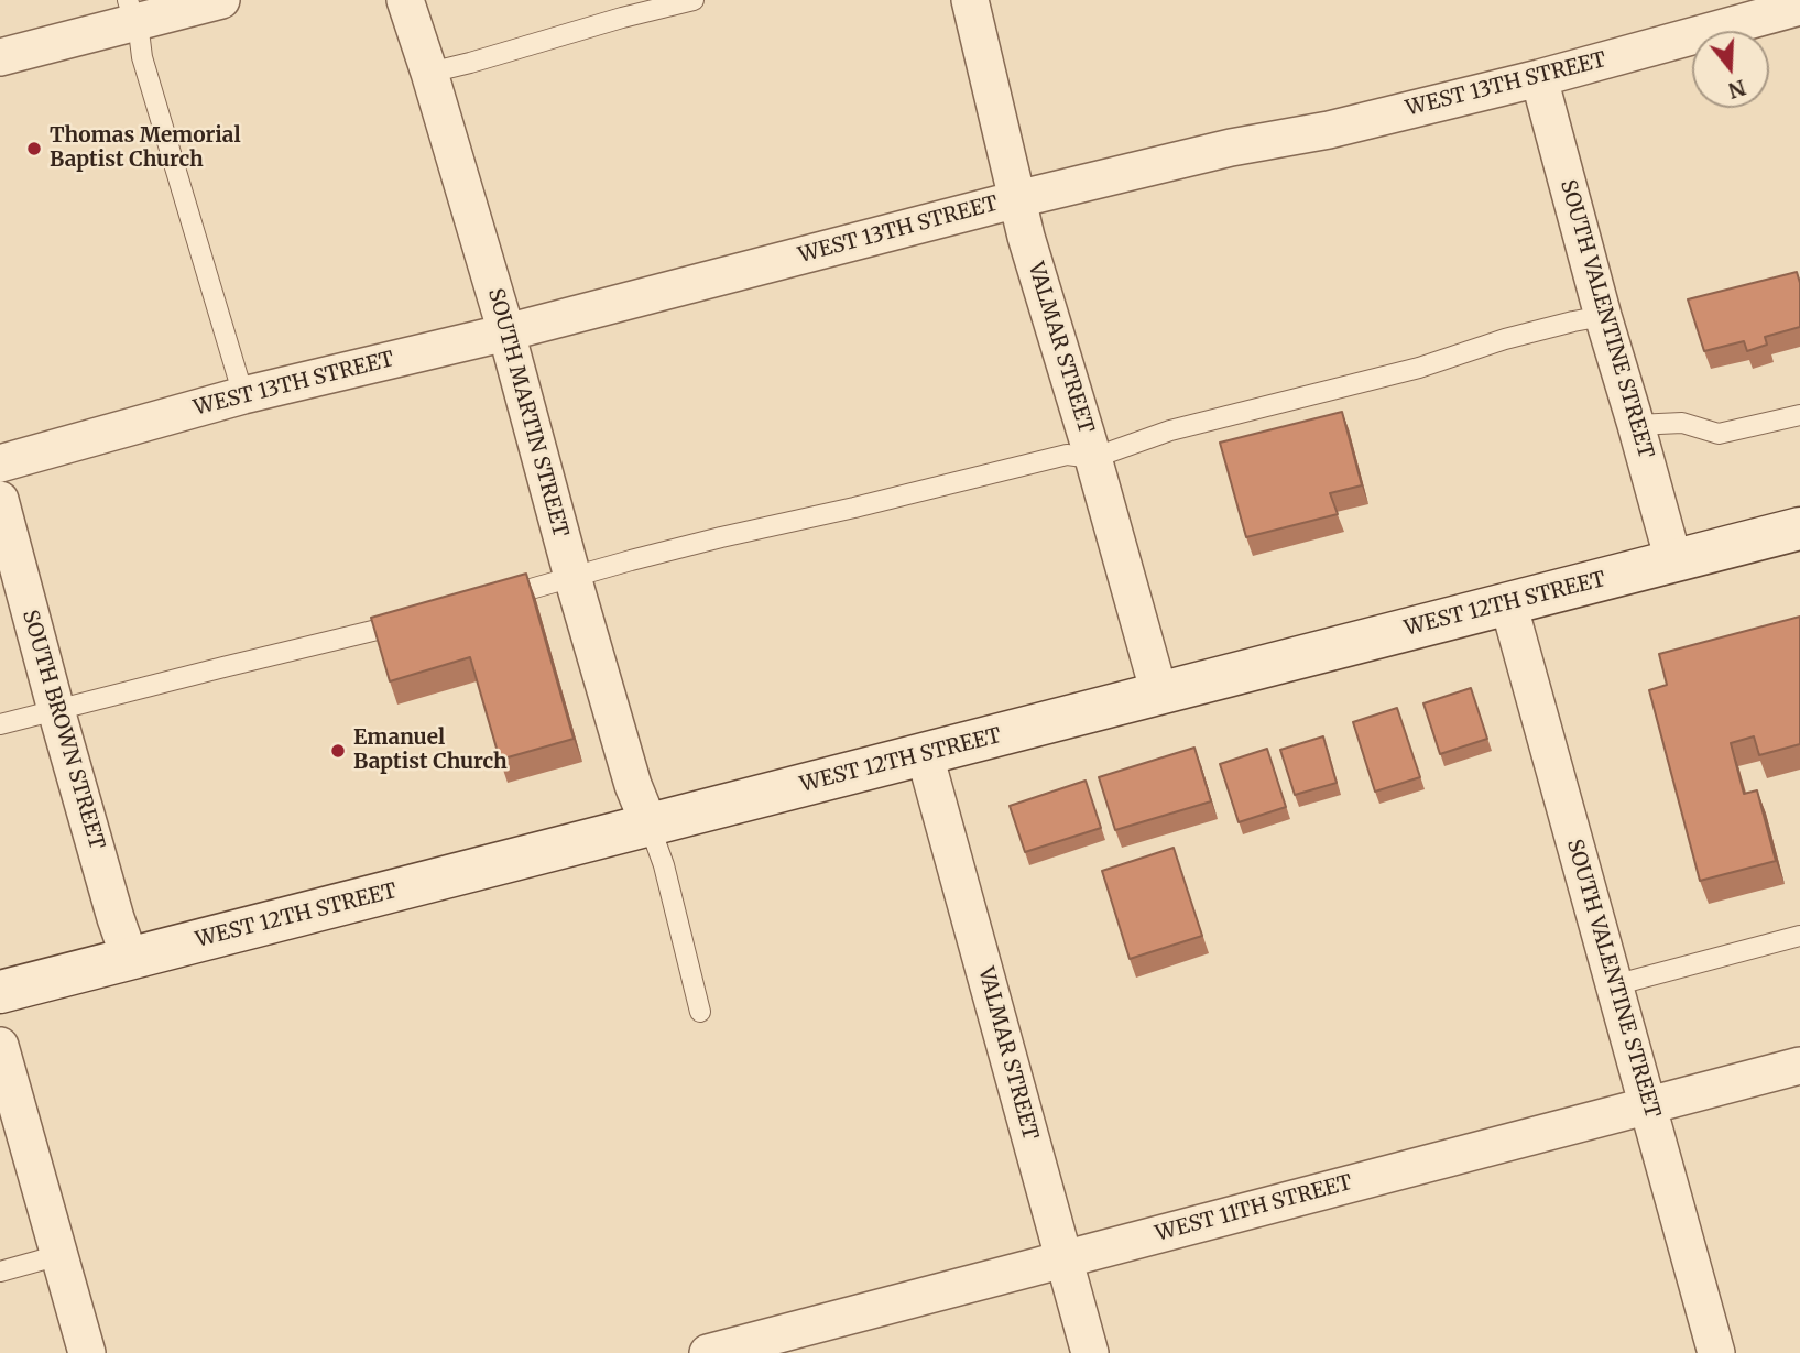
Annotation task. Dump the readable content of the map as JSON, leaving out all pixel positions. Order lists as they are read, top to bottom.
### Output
{
  "streets": {
    "main road": ["WEST 12TH STREET"],
    "street": [
      "WEST 13TH STREET",
      "SOUTH VALENTINE STREET",
      "VALMAR STREET",
      "SOUTH MARTIN STREET",
      "SOUTH BROWN STREET",
      "WEST 11TH STREET"
    ]
  },
  "crossings": [
    ["WEST 13TH STREET", "SOUTH VALENTINE STREET"],
    ["WEST 13TH STREET", "VALMAR STREET"],
    ["WEST 13TH STREET", "SOUTH MARTIN STREET"],
    ["SOUTH VALENTINE STREET", "WEST 12TH STREET"],
    ["SOUTH VALENTINE STREET", "WEST 11TH STREET"],
    ["VALMAR STREET", "WEST 12TH STREET"],
    ["VALMAR STREET", "WEST 11TH STREET"],
    ["SOUTH MARTIN STREET", "WEST 12TH STREET"],
    ["WEST 12TH STREET", "SOUTH BROWN STREET"]
  ],
  "places": ["Thomas Memorial Baptist Church", "Emanuel Baptist Church"],
  "north": "bottom"
}
